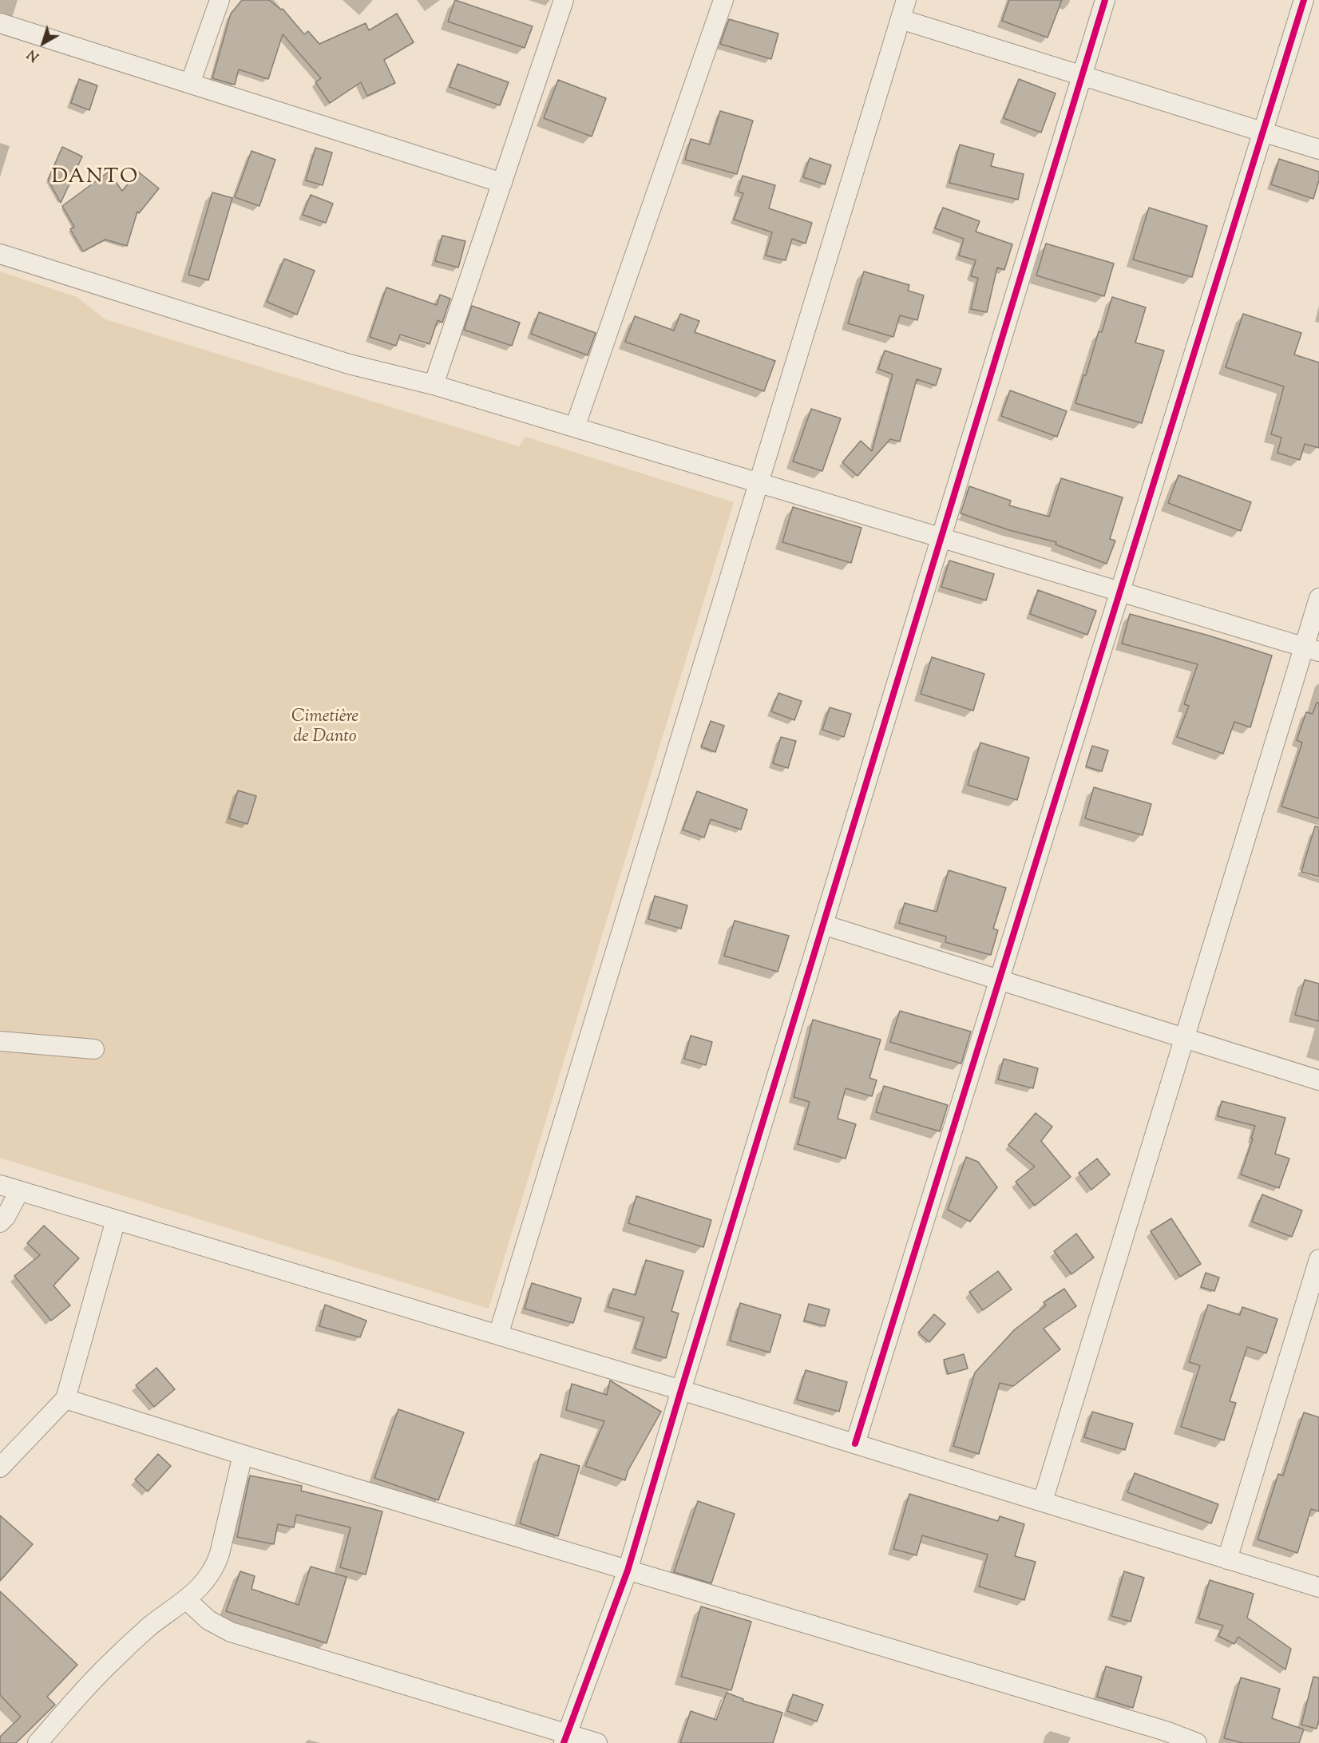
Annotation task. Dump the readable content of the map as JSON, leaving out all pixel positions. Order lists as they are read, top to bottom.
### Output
{
  "districts": ["DANTO"],
  "parks": ["Cimetière de Danto"],
  "north": "bottom left"
}
